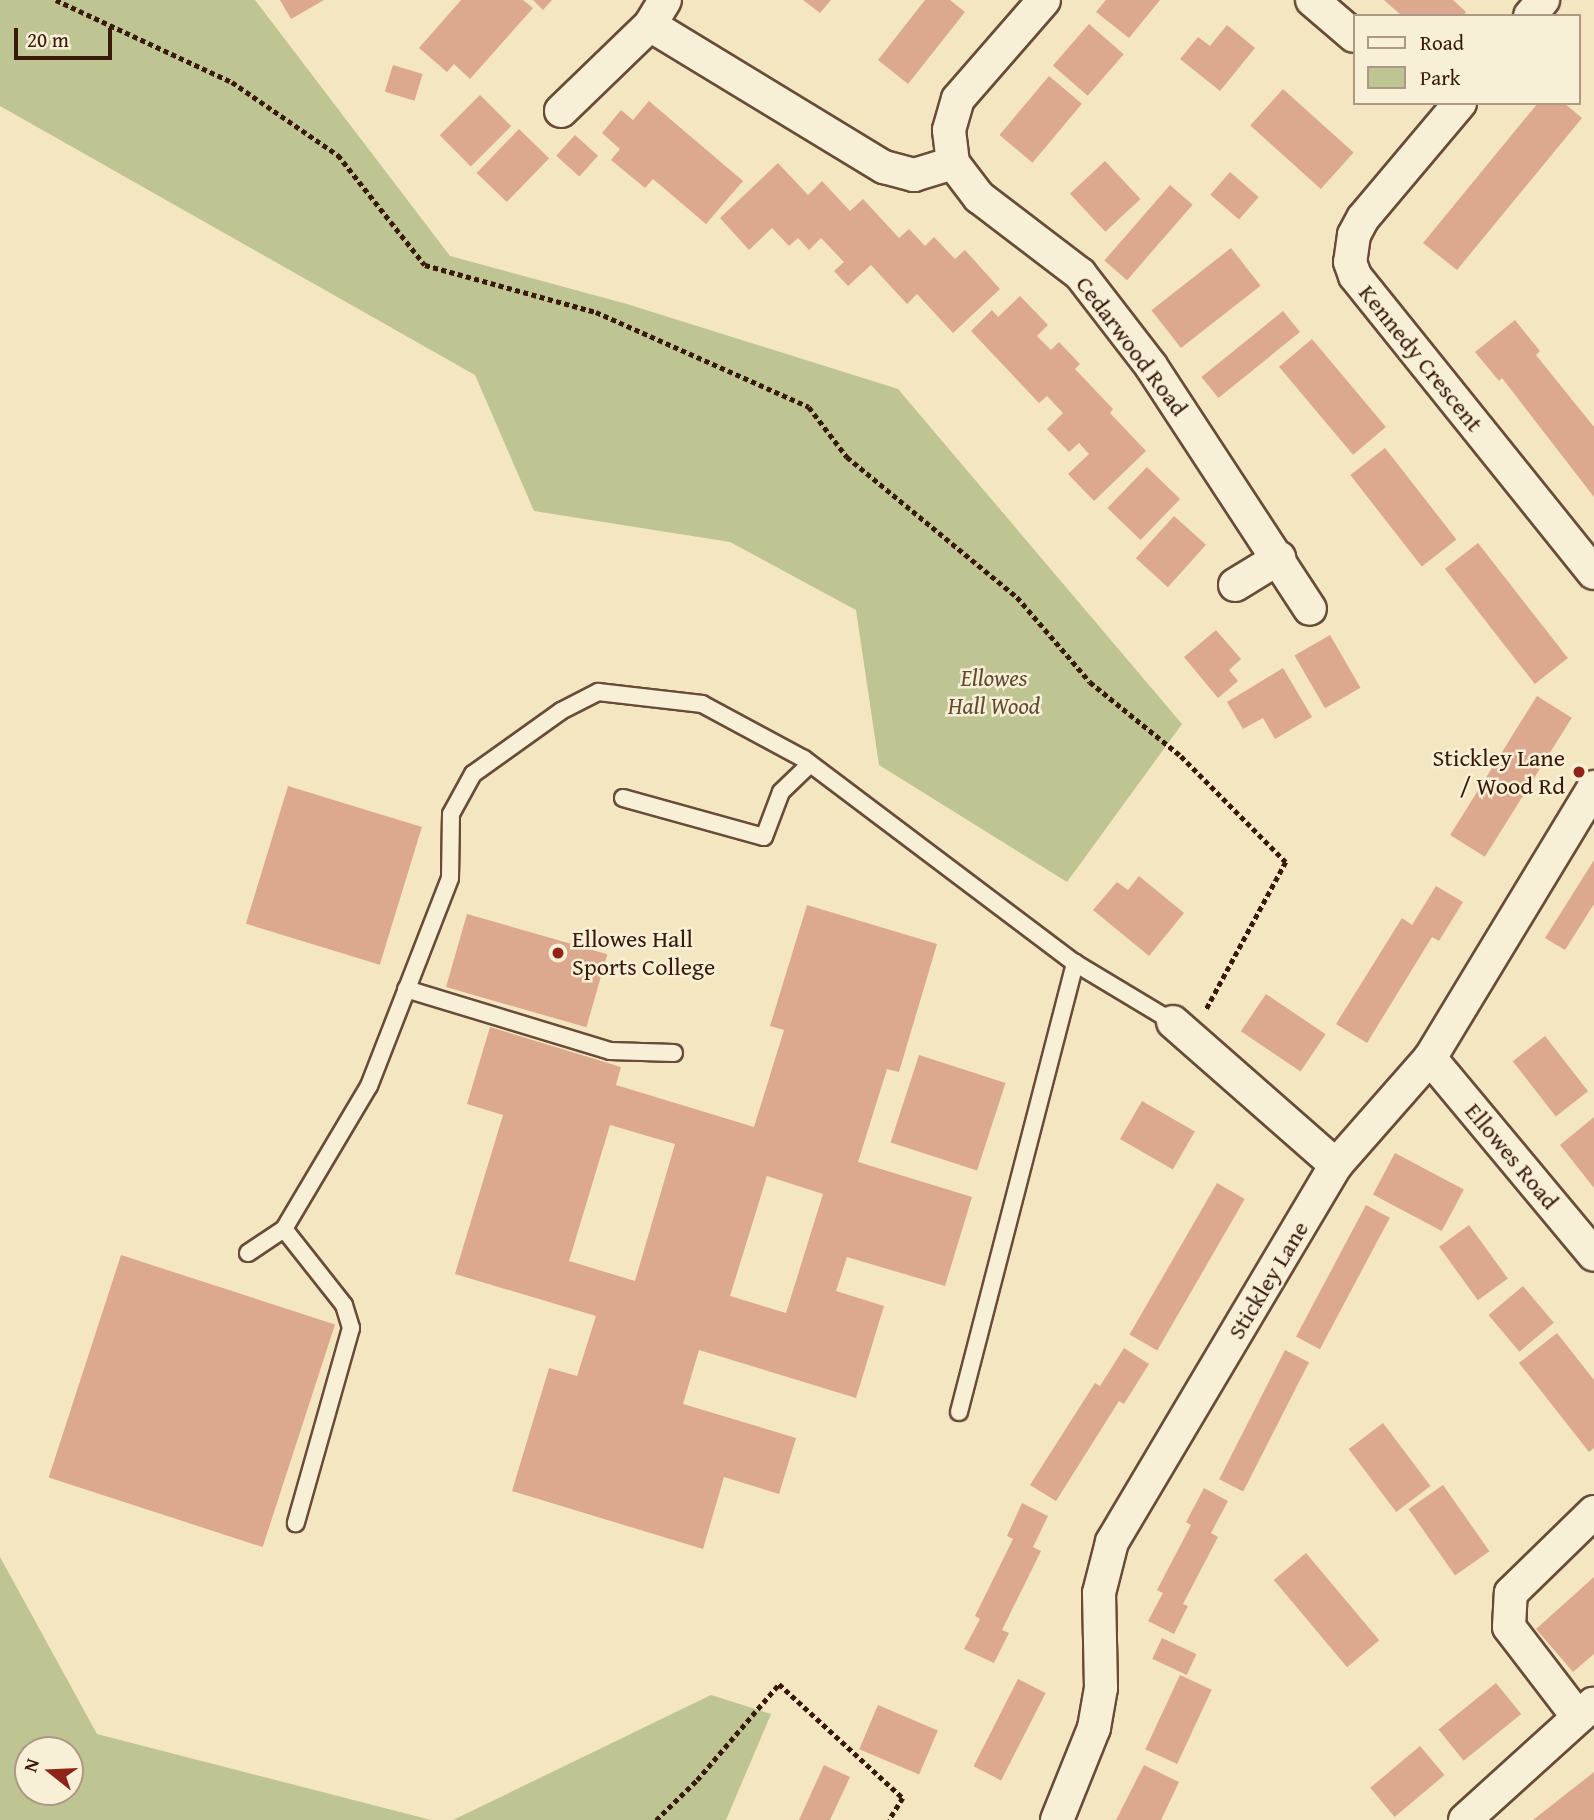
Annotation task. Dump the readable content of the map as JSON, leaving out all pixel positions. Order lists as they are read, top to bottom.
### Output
{
  "streets": {
    "street": [
      "Cedarwood Road",
      "Kennedy Crescent",
      "Ellowes Road",
      "Stickley Lane"
    ]
  },
  "crossings": [
    ["Ellowes Road", "Stickley Lane"]
  ],
  "parks": ["Ellowes Hall Wood"],
  "places": ["Stickley Lane / Wood Rd", "Ellowes Hall Sports College"],
  "legend": ["Road", "Park"],
  "scale_bar": "20 m",
  "north": "left"
}
